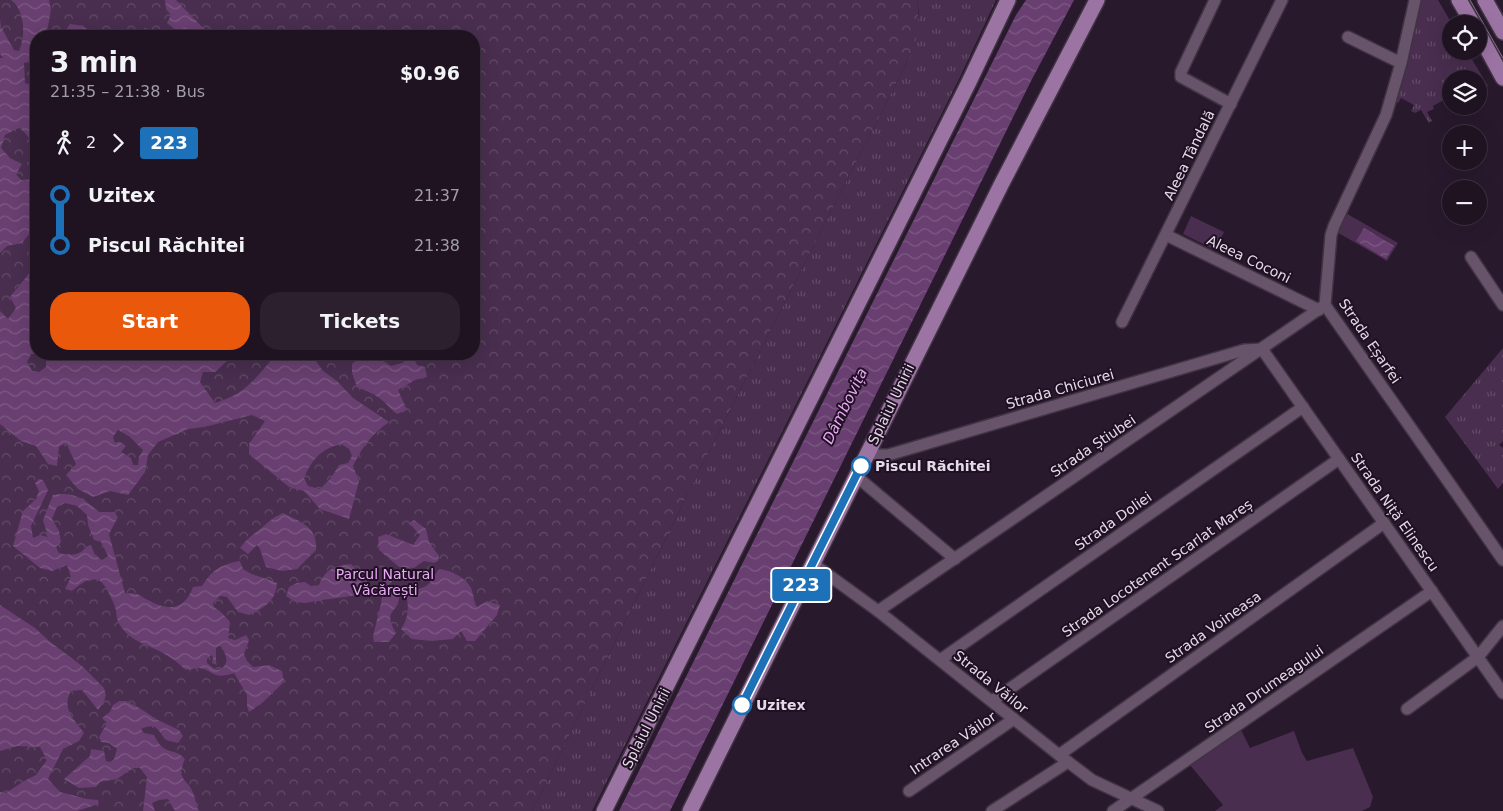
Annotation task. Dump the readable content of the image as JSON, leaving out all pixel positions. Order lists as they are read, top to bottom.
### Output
{
  "streets": {
    "main road": ["Splaiul Unirii"],
    "street": [
      "Aleea Tândală",
      "Aleea Coconi",
      "Strada Eșarfei",
      "Strada Chiciurei",
      "Strada Știubei",
      "Strada Niță Elinescu",
      "Strada Doliei",
      "Strada Locotenent Scarlat Mareș",
      "Strada Voineasa",
      "Strada Văilor",
      "Strada Drumeagului",
      "Intrarea Văilor"
    ]
  },
  "crossings": [
    ["Aleea Tândală", "Aleea Coconi"],
    ["Aleea Coconi", "Strada Eșarfei"],
    ["Aleea Coconi", "Strada Știubei"],
    ["Strada Eșarfei", "Strada Știubei"],
    ["Strada Chiciurei", "Splaiul Unirii"],
    ["Strada Chiciurei", "Strada Știubei"],
    ["Strada Chiciurei", "Strada Niță Elinescu"],
    ["Splaiul Unirii", "Strada Văilor"],
    ["Strada Știubei", "Strada Niță Elinescu"],
    ["Strada Știubei", "Strada Văilor"],
    ["Strada Niță Elinescu", "Strada Doliei"],
    ["Strada Niță Elinescu", "Strada Locotenent Scarlat Mareș"],
    ["Strada Niță Elinescu", "Strada Voineasa"],
    ["Strada Niță Elinescu", "Strada Drumeagului"],
    ["Strada Doliei", "Strada Văilor"],
    ["Strada Locotenent Scarlat Mareș", "Strada Văilor"],
    ["Strada Voineasa", "Strada Văilor"],
    ["Strada Văilor", "Strada Drumeagului"],
    ["Strada Văilor", "Intrarea Văilor"]
  ],
  "water": ["Dâmbovița"],
  "parks": ["Parcul Natural Văcărești"],
  "places": ["Piscul Răchitei", "Uzitex"],
  "lines": ["bus line 223"],
  "page": {
    "on_map": "223",
    "map_buttons": ["+", "−"],
    "heading": ["3 min", "21:35 – 21:38 · Bus", "$0.96"],
    "legs": ["2", "223"],
    "list": [
      {
        "name": "Uzitex",
        "value": "21:37"
      },
      {
        "name": "Piscul Răchitei",
        "value": "21:38"
      }
    ],
    "buttons": ["Start", "Tickets"]
  }
}
